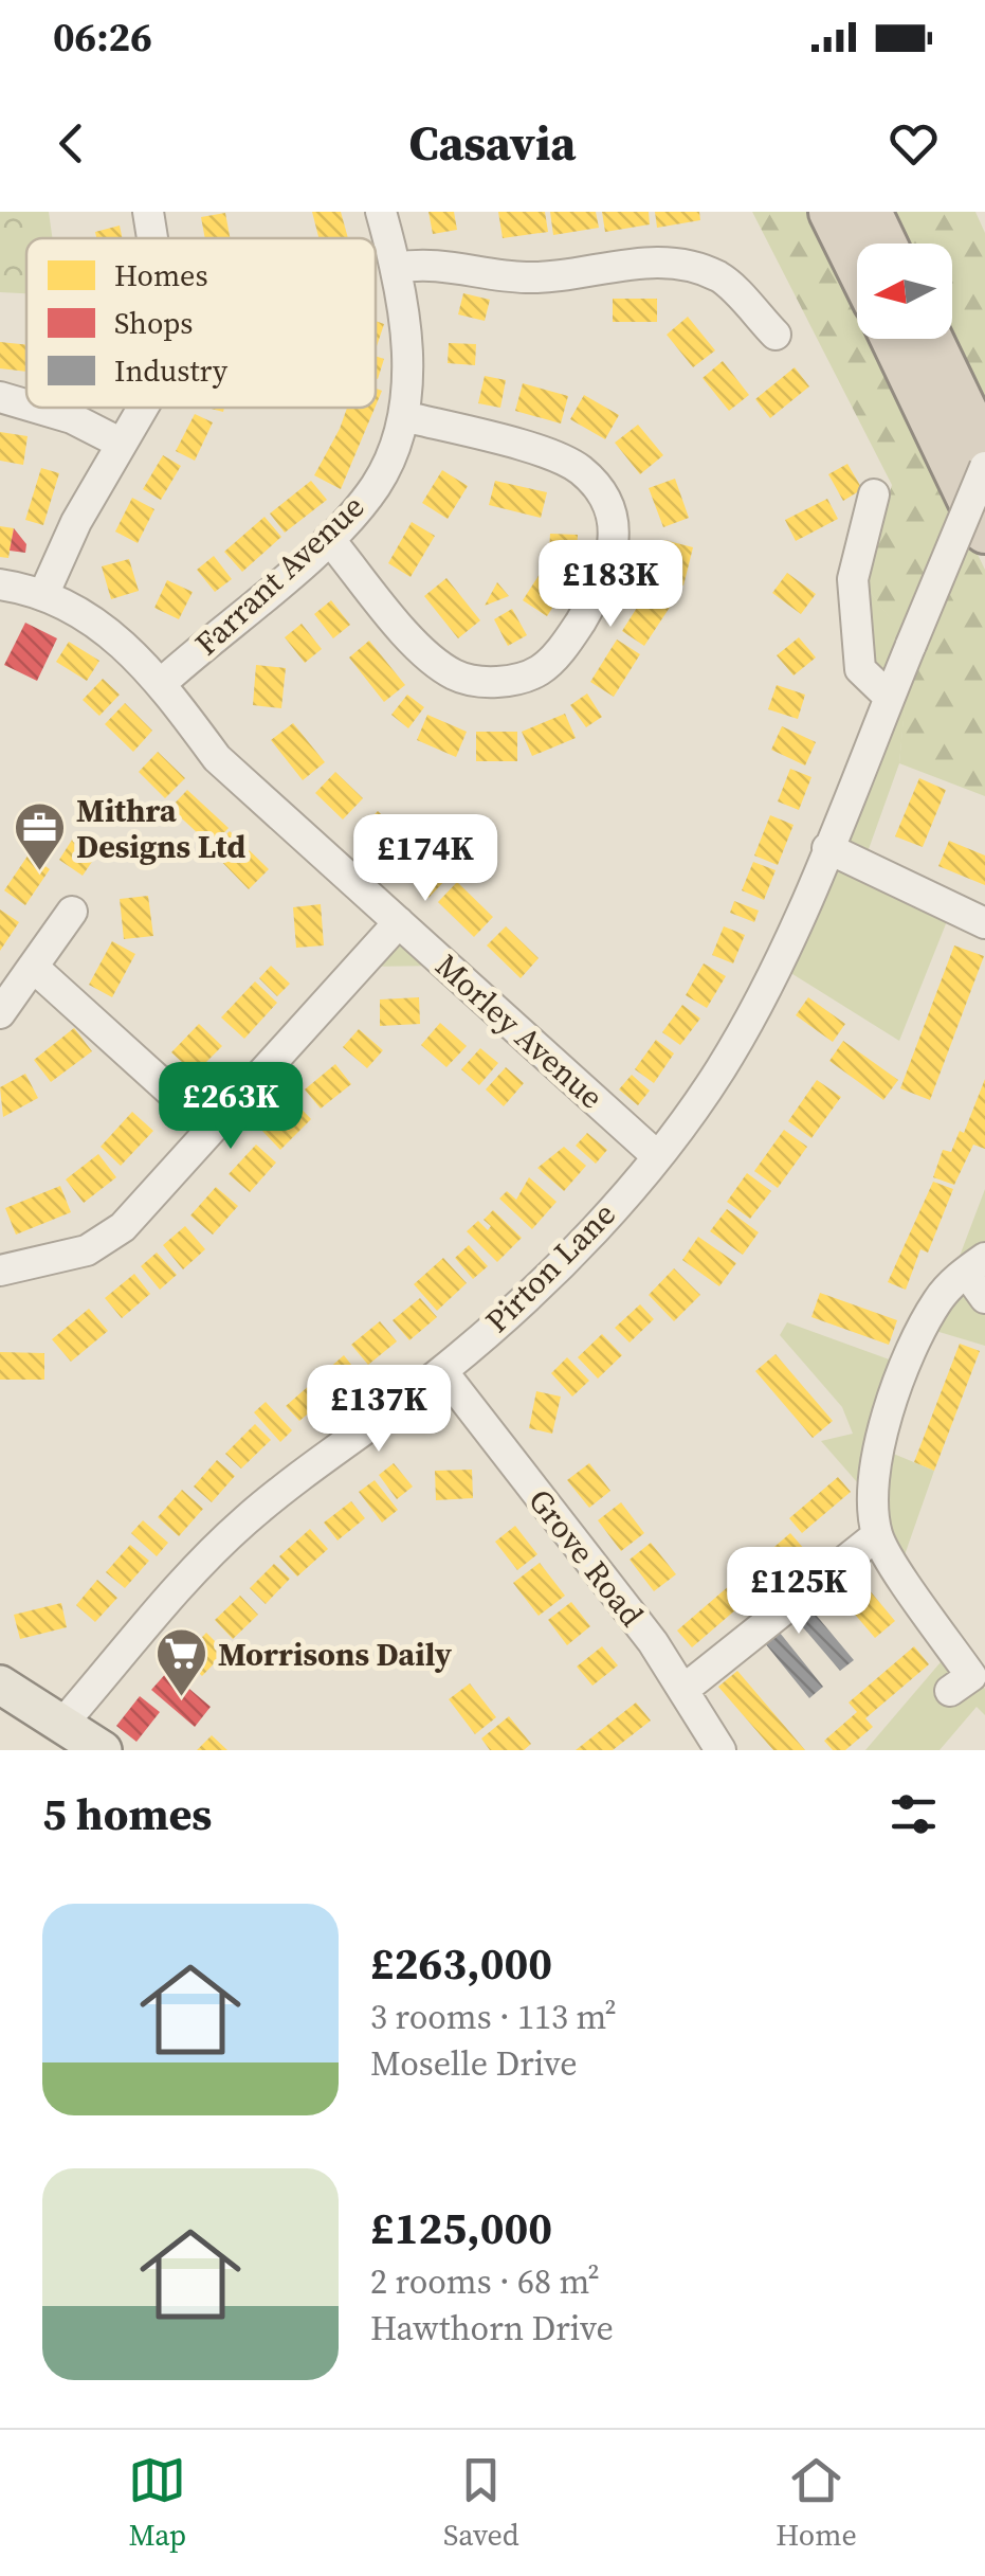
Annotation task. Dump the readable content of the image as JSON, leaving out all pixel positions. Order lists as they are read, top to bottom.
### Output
{
  "streets": {
    "street": [
      "Farrant Avenue",
      "Morley Avenue",
      "Pirton Lane",
      "Grove Road"
    ]
  },
  "crossings": [
    ["Farrant Avenue", "Morley Avenue"],
    ["Morley Avenue", "Pirton Lane"],
    ["Pirton Lane", "Grove Road"]
  ],
  "places": {
    "office": ["Mithra Designs Ltd"],
    "supermarket": ["Morrisons Daily"]
  },
  "legend": ["Homes", "Shops", "Industry"],
  "north": "left",
  "page": {
    "status": "06:26",
    "header": "Casavia",
    "price": [
      "£183K",
      "£174K",
      "£263K",
      "£137K",
      "£125K"
    ],
    "heading": "5 homes",
    "list": [
      {
        "name": "£263,000",
        "note": "3 rooms · 113 m² · Moselle Drive"
      },
      {
        "name": "£125,000",
        "note": "2 rooms · 68 m² · Hawthorn Drive"
      }
    ],
    "tabs": ["Map", "Saved", "Home"]
  }
}
